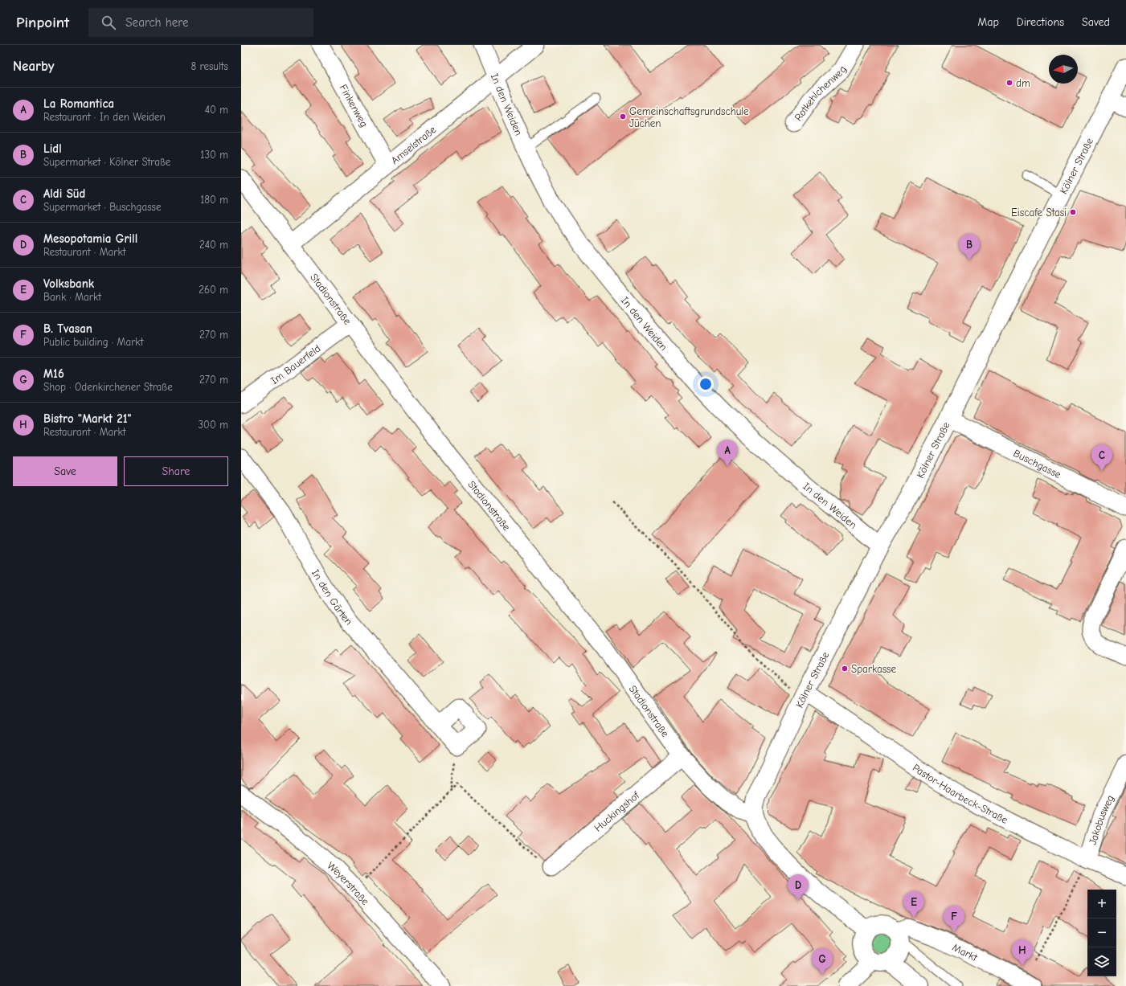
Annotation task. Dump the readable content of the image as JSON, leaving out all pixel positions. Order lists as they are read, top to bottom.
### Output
{
  "streets": {
    "main road": ["Kölner Straße"],
    "street": [
      "Rotkehlchenweg",
      "In den Weiden",
      "Finkenweg",
      "Amselstraße",
      "Stadionstraße",
      "Im Bauerfeld",
      "Buschgasse",
      "In den Gärten",
      "Pastor-Haarbeck-Straße",
      "Huckingshof",
      "Jakobusweg",
      "Weyerstraße",
      "Markt"
    ]
  },
  "crossings": [
    ["In den Weiden", "Amselstraße"],
    ["In den Weiden", "Kölner Straße"],
    ["Finkenweg", "Amselstraße"],
    ["Amselstraße", "Stadionstraße"],
    ["Kölner Straße", "Stadionstraße"],
    ["Kölner Straße", "Buschgasse"],
    ["Kölner Straße", "Pastor-Haarbeck-Straße"],
    ["Kölner Straße", "Markt"],
    ["Stadionstraße", "Im Bauerfeld"],
    ["Stadionstraße", "Huckingshof"],
    ["Pastor-Haarbeck-Straße", "Jakobusweg"]
  ],
  "places": [
    "dm",
    "Gemeinschaftsgrundschule Jüchen",
    "Eiscafe Stasi",
    "Sparkasse"
  ],
  "north": "left",
  "page": {
    "header": "Pinpoint",
    "search": "Search here",
    "nav": ["Map", "Directions", "Saved"],
    "heading": ["Nearby", "8 results"],
    "list": [
      {
        "mark": "A",
        "name": "La Romantica",
        "note": "Restaurant · In den Weiden",
        "value": "40 m"
      },
      {
        "mark": "B",
        "name": "Lidl",
        "note": "Supermarket · Kölner Straße",
        "value": "130 m"
      },
      {
        "mark": "C",
        "name": "Aldi Süd",
        "note": "Supermarket · Buschgasse",
        "value": "180 m"
      },
      {
        "mark": "D",
        "name": "Mesopotamia Grill",
        "note": "Restaurant · Markt",
        "value": "240 m"
      },
      {
        "mark": "E",
        "name": "Volksbank",
        "note": "Bank · Markt",
        "value": "260 m"
      },
      {
        "mark": "F",
        "name": "B. Tvasan",
        "note": "Public building · Markt",
        "value": "270 m"
      },
      {
        "mark": "G",
        "name": "M16",
        "note": "Shop · Odenkirchener Straße",
        "value": "270 m"
      },
      {
        "mark": "H",
        "name": "Bistro \"Markt 21\"",
        "note": "Restaurant · Markt",
        "value": "300 m"
      }
    ],
    "pins": [
      "B",
      "A",
      "C",
      "D",
      "E",
      "F",
      "H",
      "G"
    ],
    "buttons": ["Save", "Share"],
    "map_buttons": ["+", "−"]
  }
}
